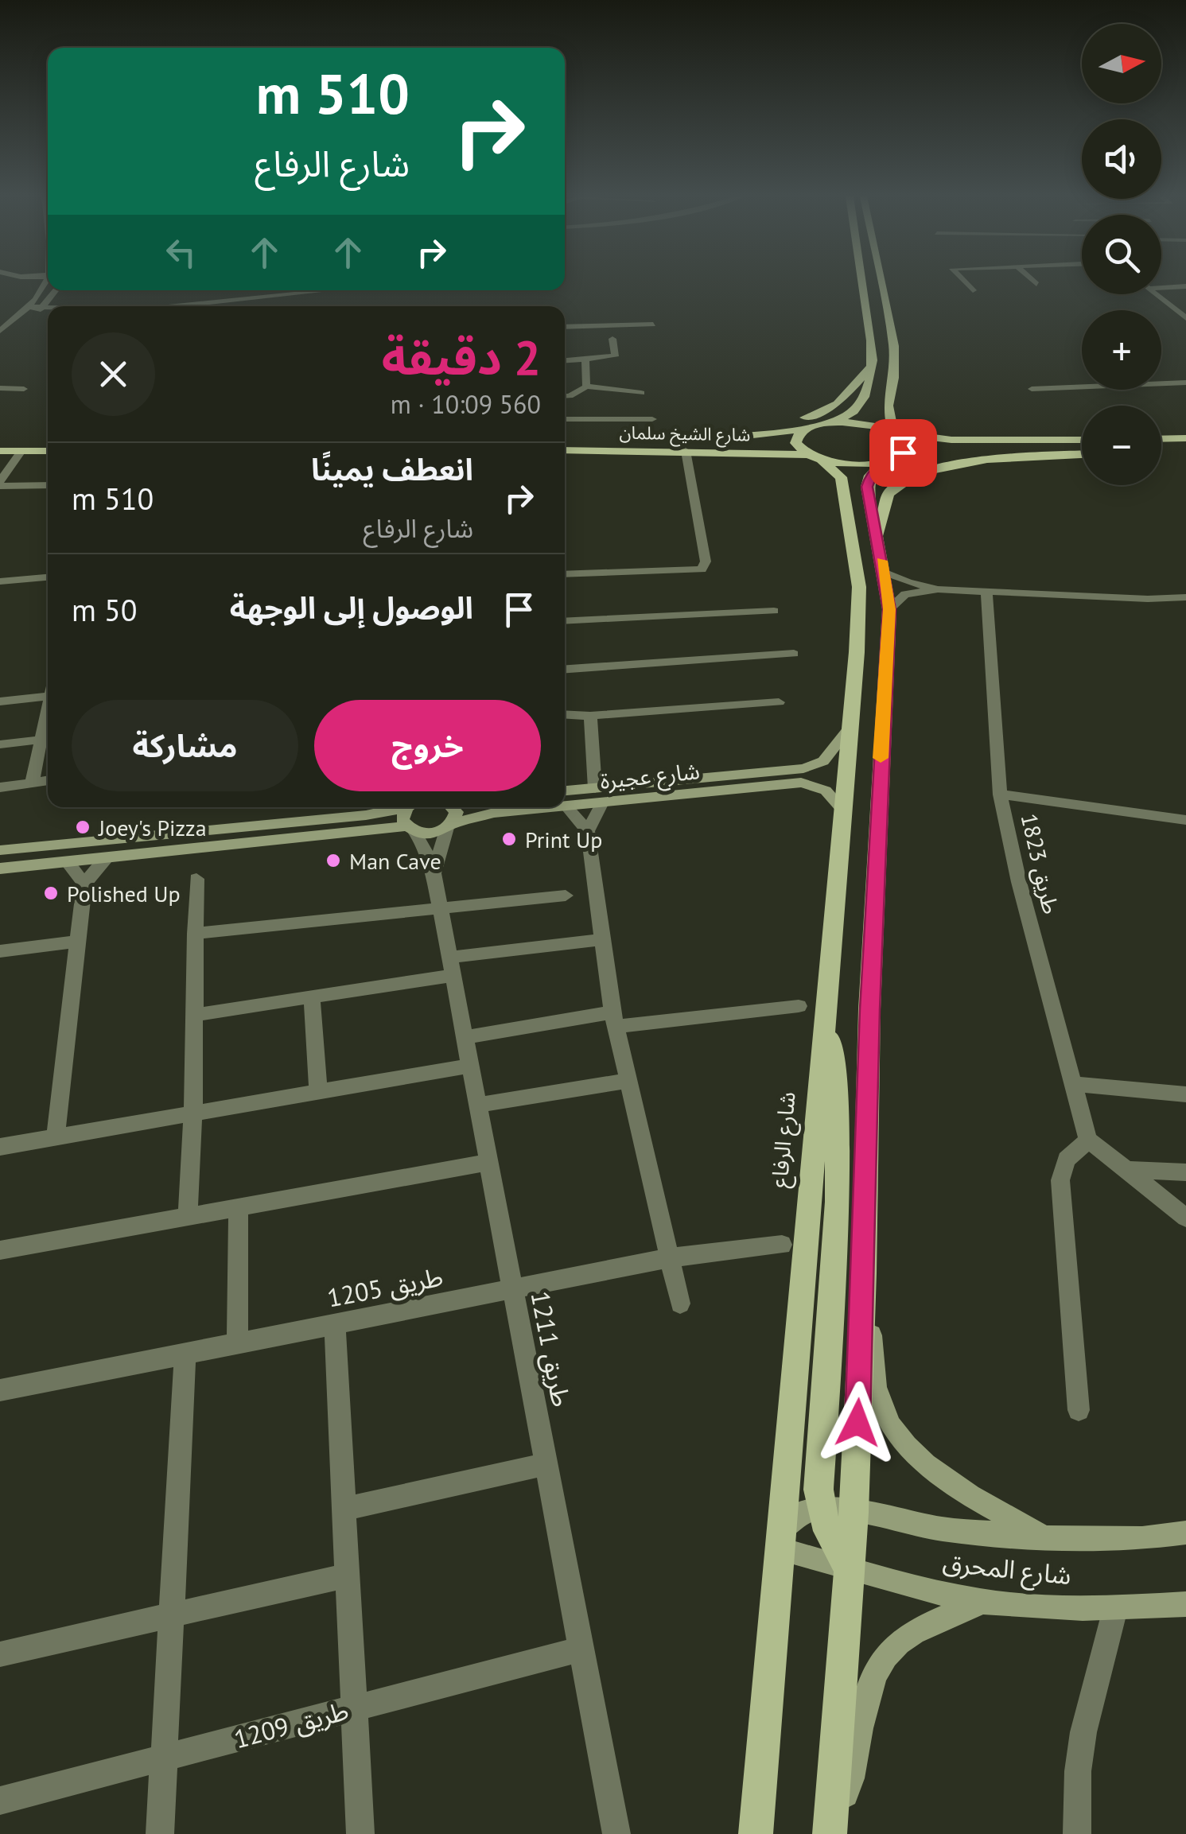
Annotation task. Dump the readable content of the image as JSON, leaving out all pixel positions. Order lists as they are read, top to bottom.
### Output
{
  "streets": {
    "main road": ["شارع الشيخ سلمان", "شارع الرفاع"],
    "street": [
      "شارع عجيرة",
      "طريق 1823",
      "طريق 1205",
      "طريق 1211",
      "شارع المحرق",
      "طريق 1209"
    ]
  },
  "crossings": [
    ["شارع الشيخ سلمان", "شارع الرفاع"],
    ["شارع عجيرة", "شارع الرفاع"],
    ["شارع عجيرة", "طريق 1211"],
    ["شارع الرفاع", "شارع المحرق"],
    ["طريق 1205", "طريق 1211"],
    ["طريق 1211", "طريق 1209"]
  ],
  "places": [
    "Joey's Pizza",
    "Print Up",
    "Man Cave",
    "Polished Up"
  ],
  "north": "right",
  "page": {
    "map_buttons": ["+", "−"],
    "turn": ["510 m", "شارع الرفاع"],
    "heading": ["2 دقيقة", "560 m · 10:09"],
    "list": [
      {
        "name": "انعطف يمينًا",
        "note": "شارع الرفاع",
        "value": "510 m"
      },
      {
        "name": "الوصول إلى الوجهة",
        "value": "50 m"
      }
    ],
    "buttons": ["خروج", "مشاركة"]
  }
}
